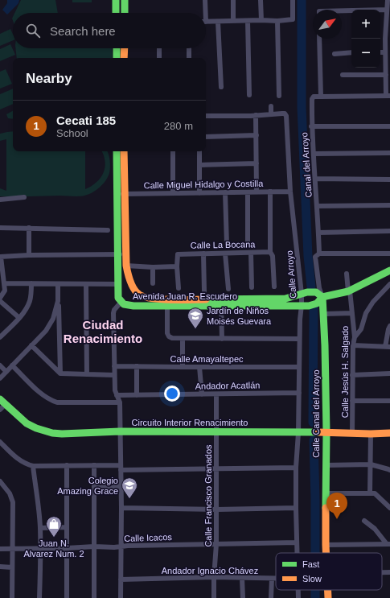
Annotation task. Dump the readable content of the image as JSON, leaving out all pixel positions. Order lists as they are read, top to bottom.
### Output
{
  "streets": {
    "main road": ["Avenida Juan R. Escudero", "Calle Canal del Arroyo", "Circuito Interior Renacimiento"],
    "street": [
      "Canal del Arroyo",
      "Calle Miguel Hidalgo y Costilla",
      "Calle La Bocana",
      "Calle Arroyo",
      "Calle Amayaltepec",
      "Calle Jesús H. Salgado",
      "Andador Acatlán",
      "Calle Francisco Granados",
      "Calle Icacos",
      "Andador Ignacio Chávez"
    ]
  },
  "crossings": [
    ["Canal del Arroyo", "Calle Canal del Arroyo"],
    ["Calle Miguel Hidalgo y Costilla", "Calle Arroyo"],
    ["Calle Miguel Hidalgo y Costilla", "Avenida Juan R. Escudero"],
    ["Calle Arroyo", "Avenida Juan R. Escudero"],
    ["Calle Arroyo", "Calle Amayaltepec"],
    ["Calle Arroyo", "Andador Acatlán"],
    ["Calle Arroyo", "Calle Canal del Arroyo"],
    ["Calle Arroyo", "Circuito Interior Renacimiento"],
    ["Avenida Juan R. Escudero", "Calle Jesús H. Salgado"],
    ["Avenida Juan R. Escudero", "Calle Canal del Arroyo"],
    ["Calle Jesús H. Salgado", "Circuito Interior Renacimiento"],
    ["Andador Acatlán", "Calle Francisco Granados"],
    ["Calle Canal del Arroyo", "Circuito Interior Renacimiento"],
    ["Calle Canal del Arroyo", "Calle Icacos"],
    ["Circuito Interior Renacimiento", "Calle Francisco Granados"],
    ["Calle Francisco Granados", "Calle Icacos"],
    ["Calle Francisco Granados", "Andador Ignacio Chávez"]
  ],
  "districts": ["Ciudad Renacimiento"],
  "places": {
    "school or university": ["Jardín de Niños Moisés Guevara", "Colegio Amazing Grace"],
    "shop": ["Juan N. Alvarez Num. 2"]
  },
  "legend": ["Fast", "Slow"],
  "north": "top right",
  "page": {
    "map_buttons": ["+", "−"],
    "search": "Search here",
    "heading": "Nearby",
    "list": [
      {
        "mark": "1",
        "name": "Cecati 185",
        "note": "School",
        "value": "280 m"
      }
    ],
    "pins": "1"
  }
}
